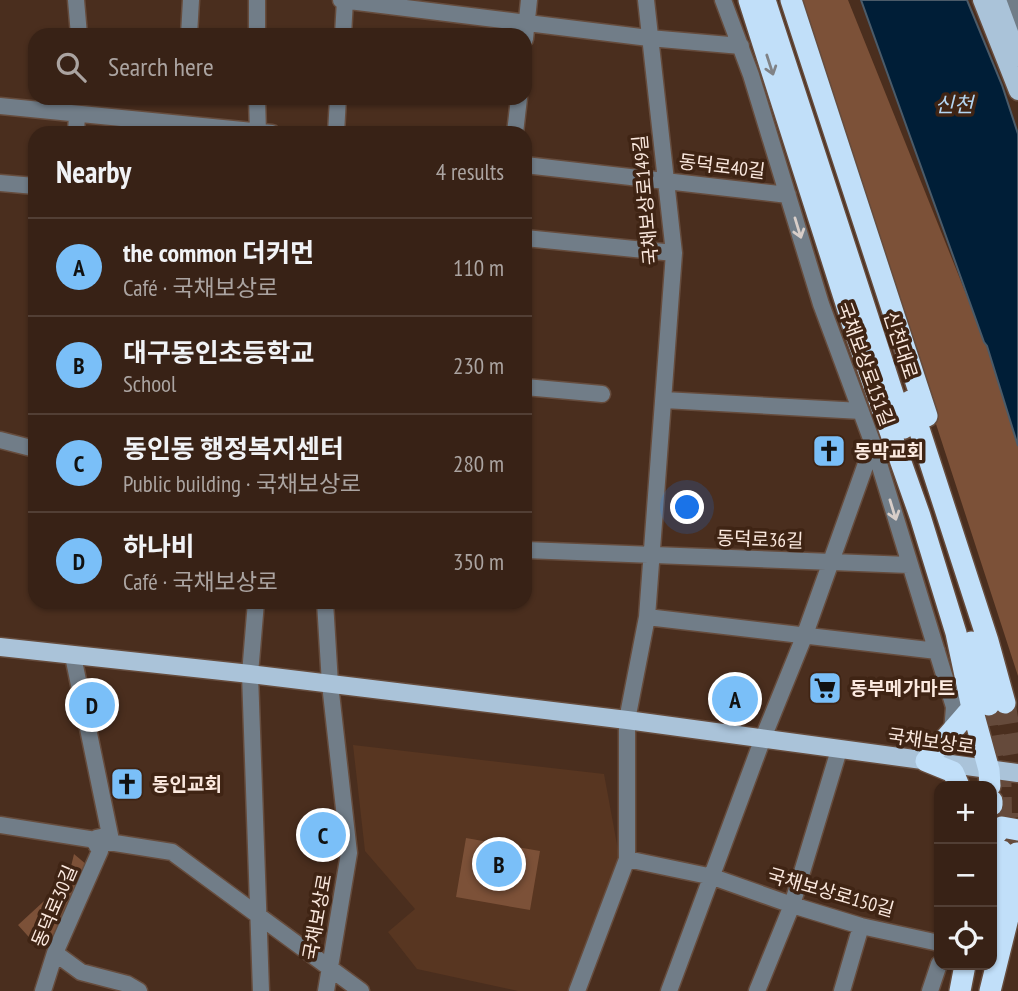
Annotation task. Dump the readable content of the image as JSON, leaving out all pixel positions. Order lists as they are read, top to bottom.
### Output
{
  "streets": {
    "highway": ["신천대로"],
    "main road": ["국채보상로"],
    "street": [
      "동덕로40길",
      "국채보상로149길",
      "국채보상로151길",
      "동덕로36길",
      "국채보상로150길",
      "동덕로30길"
    ]
  },
  "crossings": [
    ["동덕로40길", "국채보상로149길"],
    ["동덕로40길", "국채보상로151길"],
    ["국채보상로149길", "동덕로36길"],
    ["국채보상로149길", "국채보상로"],
    ["국채보상로151길", "동덕로36길"],
    ["국채보상로151길", "국채보상로"]
  ],
  "water": ["신천"],
  "places": {
    "church": ["동막교회", "동인교회"],
    "supermarket": ["동부메가마트"]
  },
  "page": {
    "search": "Search here",
    "heading": ["Nearby", "4 results"],
    "list": [
      {
        "mark": "A",
        "name": "the common 더커먼",
        "note": "Café · 국채보상로",
        "value": "110 m"
      },
      {
        "mark": "B",
        "name": "대구동인초등학교",
        "note": "School",
        "value": "230 m"
      },
      {
        "mark": "C",
        "name": "동인동 행정복지센터",
        "note": "Public building · 국채보상로",
        "value": "280 m"
      },
      {
        "mark": "D",
        "name": "하나비",
        "note": "Café · 국채보상로",
        "value": "350 m"
      }
    ],
    "pins": [
      "A",
      "D",
      "C",
      "B"
    ],
    "map_buttons": ["+", "−"]
  }
}
